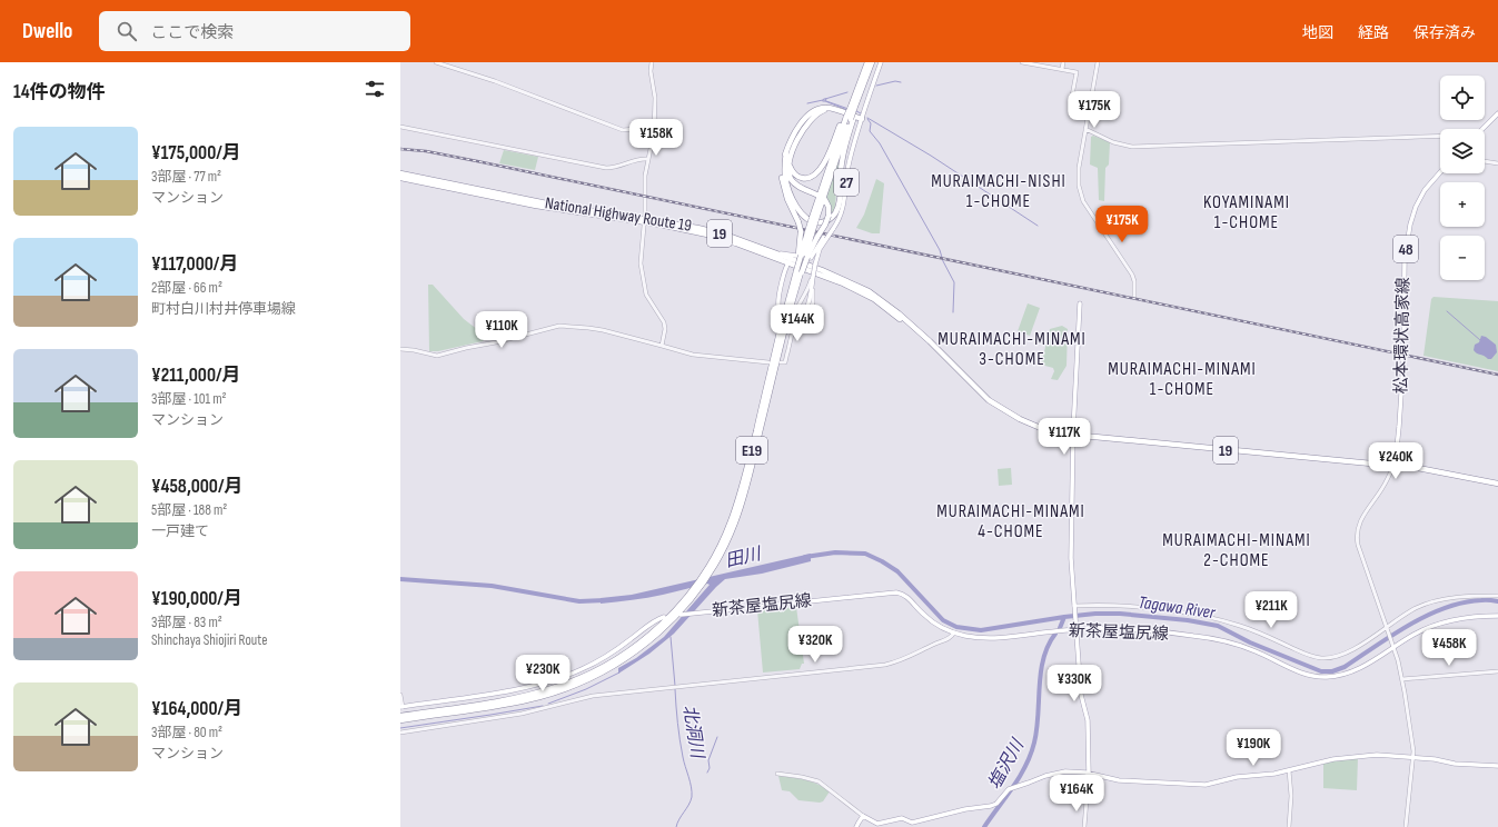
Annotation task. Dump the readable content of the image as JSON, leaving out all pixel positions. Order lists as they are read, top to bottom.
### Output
{
  "streets": {
    "highway": ["National Highway Route 19", "19", "E19"],
    "main road": [
      "27",
      "48",
      "松本環状高家線",
      "新茶屋塩尻線"
    ]
  },
  "crossings": [
    ["27", "National Highway Route 19"],
    ["National Highway Route 19", "松本環状高家線"]
  ],
  "districts": [
    "MURAIMACHI-NISHI 1-CHOME",
    "KOYAMINAMI 1-CHOME",
    "MURAIMACHI-MINAMI 3-CHOME",
    "MURAIMACHI-MINAMI 1-CHOME",
    "MURAIMACHI-MINAMI 4-CHOME",
    "MURAIMACHI-MINAMI 2-CHOME"
  ],
  "water": [
    "田川",
    "Tagawa River",
    "北洞川",
    "塩沢川"
  ],
  "page": {
    "header": "Dwello",
    "search": "ここで検索",
    "nav": ["地図", "経路", "保存済み"],
    "heading": "14件の物件",
    "map_buttons": ["+", "−"],
    "price": [
      "¥175K",
      "¥158K",
      "¥175K",
      "¥144K",
      "¥110K",
      "¥117K",
      "¥240K",
      "¥211K",
      "¥320K",
      "¥458K",
      "¥230K",
      "¥330K",
      "¥190K",
      "¥164K"
    ],
    "list": [
      {
        "name": "¥175,000/月",
        "note": "3部屋 · 77 m² · マンション"
      },
      {
        "name": "¥117,000/月",
        "note": "2部屋 · 66 m² · 町村白川村井停車場線"
      },
      {
        "name": "¥211,000/月",
        "note": "3部屋 · 101 m² · マンション"
      },
      {
        "name": "¥458,000/月",
        "note": "5部屋 · 188 m² · 一戸建て"
      },
      {
        "name": "¥190,000/月",
        "note": "3部屋 · 83 m² · Shinchaya Shiojiri Route"
      },
      {
        "name": "¥164,000/月",
        "note": "3部屋 · 80 m² · マンション"
      }
    ]
  }
}
